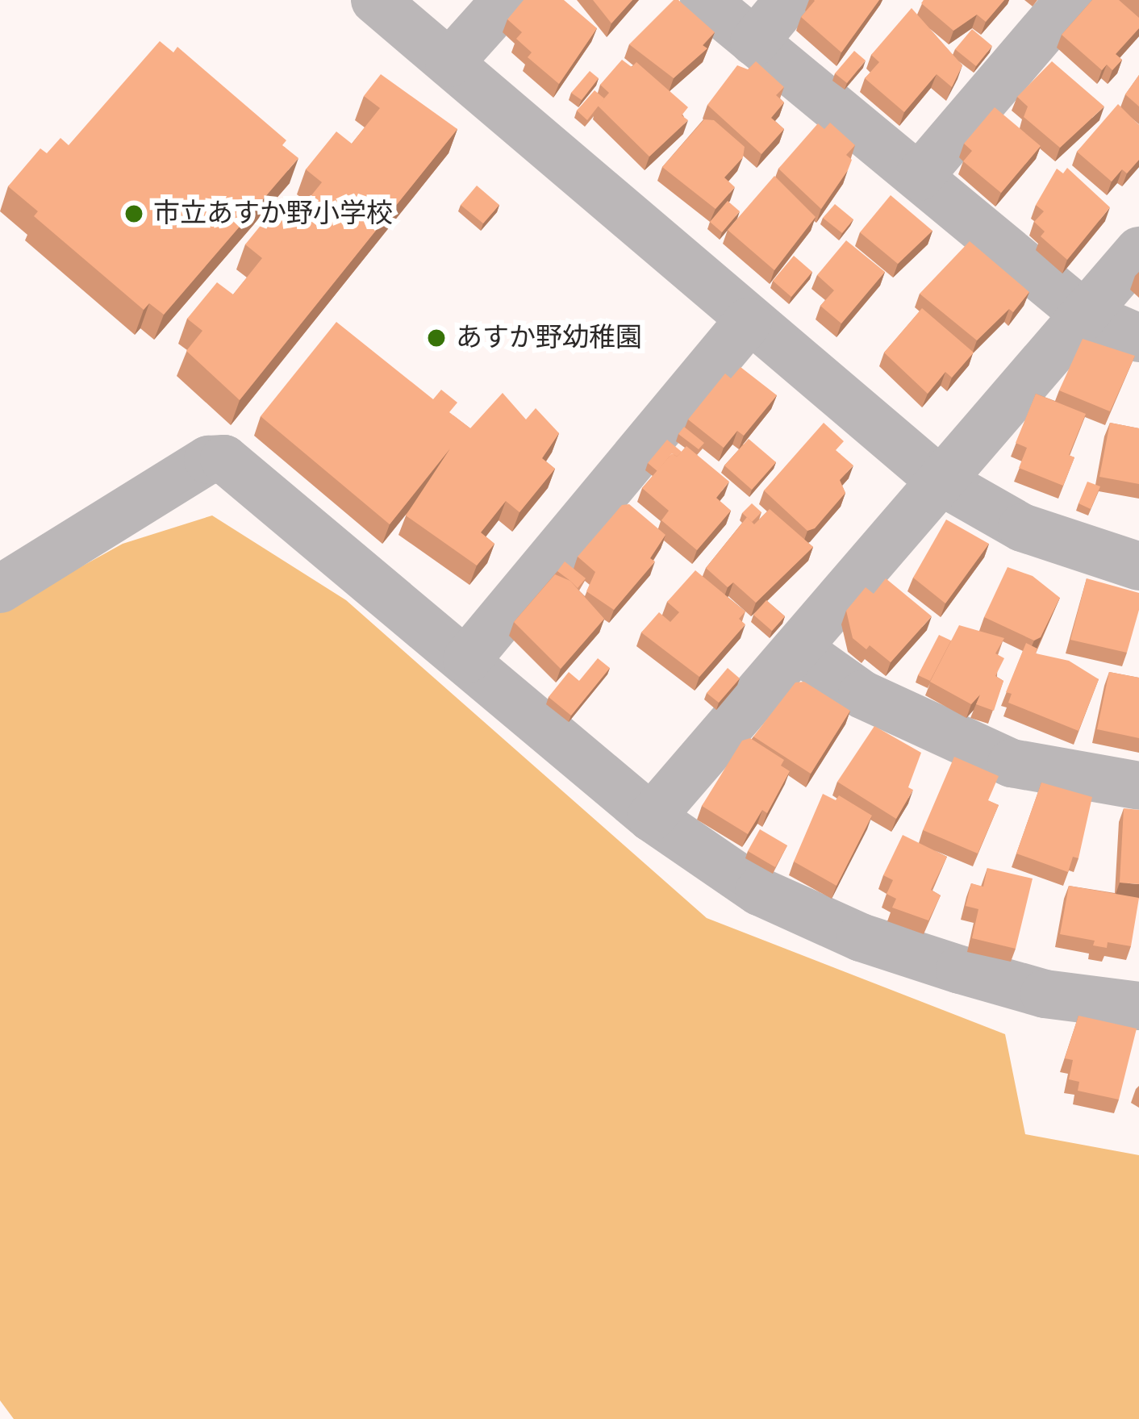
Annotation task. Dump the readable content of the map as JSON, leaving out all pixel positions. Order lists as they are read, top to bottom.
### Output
{
  "places": ["市立あすか野小学校", "あすか野幼稚園"]
}
